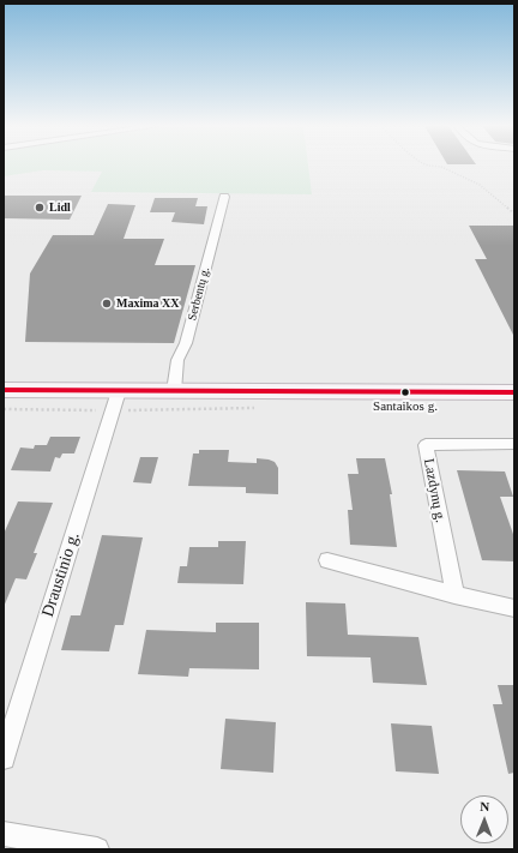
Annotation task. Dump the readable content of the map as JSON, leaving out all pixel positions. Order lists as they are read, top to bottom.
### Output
{
  "streets": {
    "street": ["Serbentų g.", "Lazdynų g.", "Draustinio g."]
  },
  "places": ["Lidl", "Maxima XX", "Santaikos g."],
  "north": "top"
}
